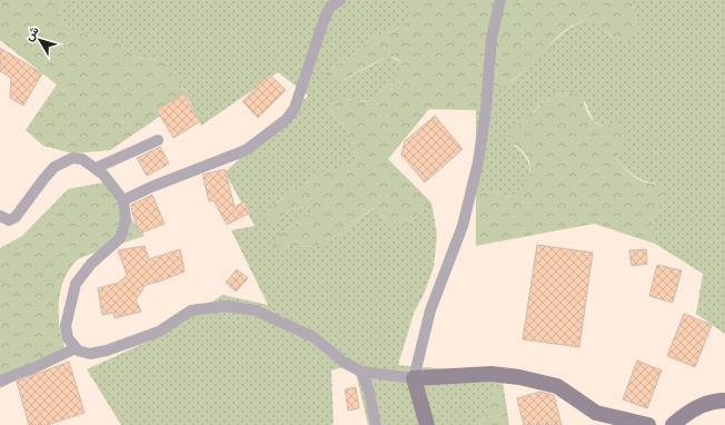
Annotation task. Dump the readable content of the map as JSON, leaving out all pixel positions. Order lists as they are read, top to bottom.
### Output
{
  "north": "top left"
}
